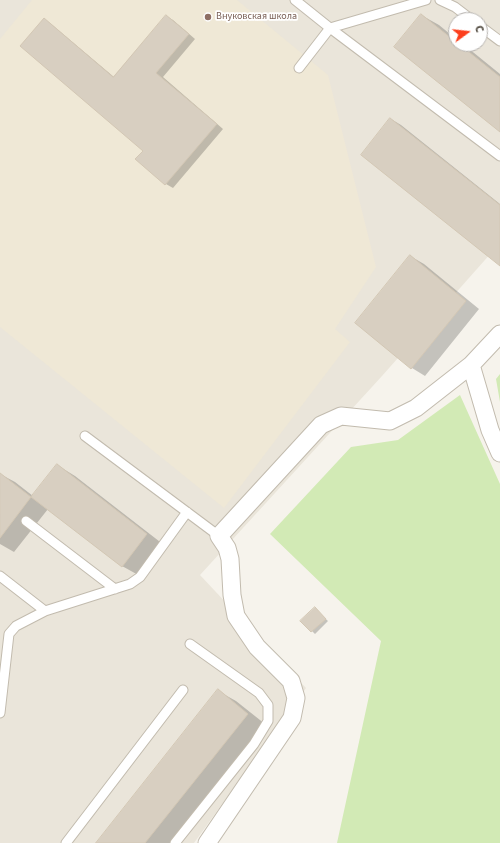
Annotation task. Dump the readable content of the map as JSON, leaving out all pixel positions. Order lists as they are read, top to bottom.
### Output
{
  "places": ["Внуковская школа"],
  "north": "right"
}
